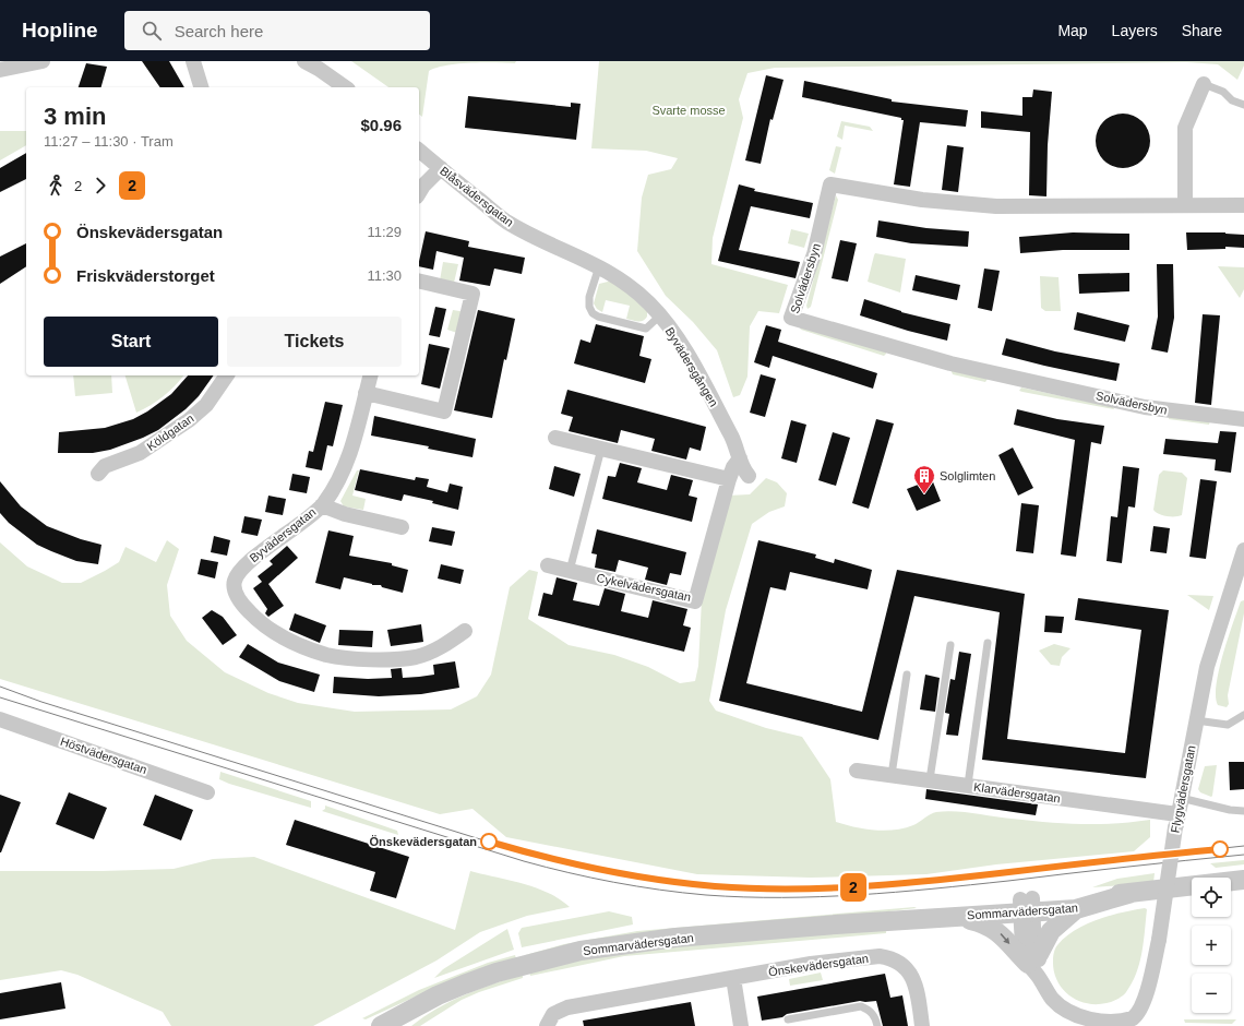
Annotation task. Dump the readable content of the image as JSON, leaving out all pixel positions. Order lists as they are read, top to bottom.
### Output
{
  "streets": {
    "street": [
      "Blåsvädersgatan",
      "Solvädersbyn",
      "Byvädersgången",
      "Köldgatan",
      "Byvädersgatan",
      "Cykelvädersgatan",
      "Höstvädersgatan",
      "Flygvädersgatan",
      "Klarvädersgatan",
      "Sommarvädersgatan",
      "Önskevädersgatan"
    ]
  },
  "crossings": [
    ["Blåsvädersgatan", "Byvädersgången"],
    ["Byvädersgången", "Cykelvädersgatan"],
    ["Flygvädersgatan", "Klarvädersgatan"],
    ["Flygvädersgatan", "Sommarvädersgatan"]
  ],
  "parks": ["Svarte mosse"],
  "places": {
    "building": ["Solglimten"],
    "other": ["Önskevädersgatan"]
  },
  "lines": ["tram line 2"],
  "page": {
    "header": "Hopline",
    "search": "Search here",
    "nav": ["Map", "Layers", "Share"],
    "on_map": "2",
    "heading": ["3 min", "11:27 – 11:30 · Tram", "$0.96"],
    "legs": ["2", "2"],
    "list": [
      {
        "name": "Önskevädersgatan",
        "value": "11:29"
      },
      {
        "name": "Friskväderstorget",
        "value": "11:30"
      }
    ],
    "buttons": ["Start", "Tickets"],
    "map_buttons": ["+", "−"]
  }
}
